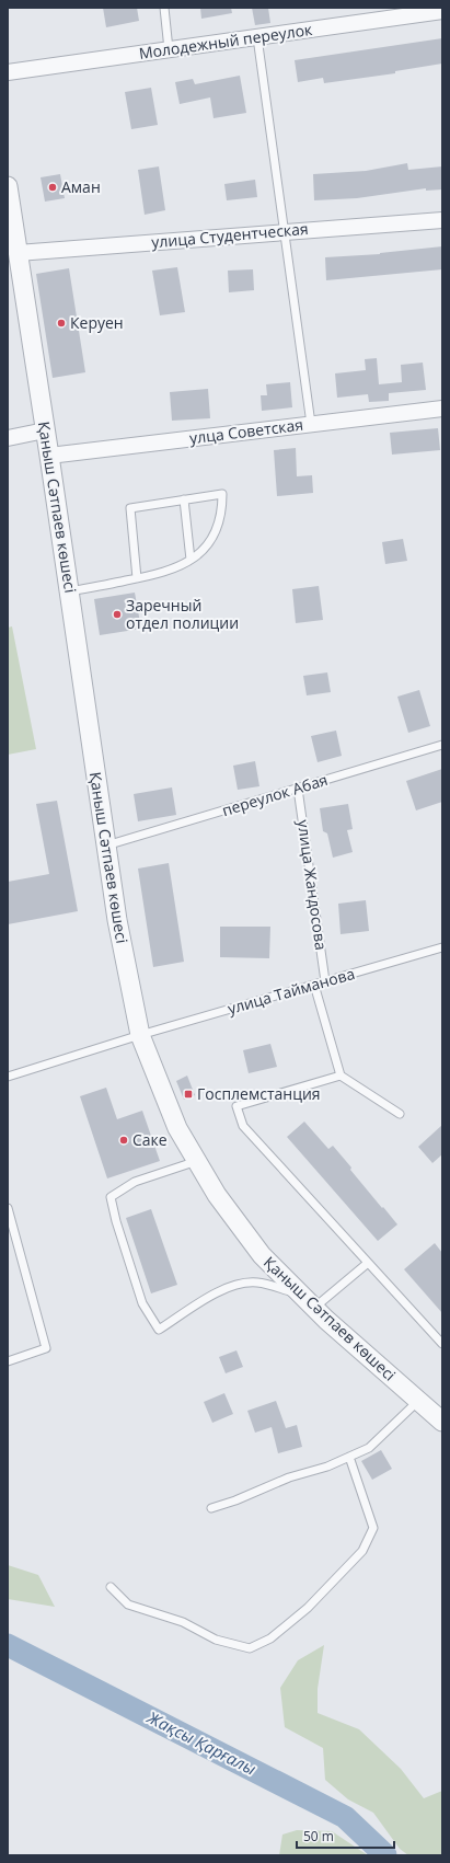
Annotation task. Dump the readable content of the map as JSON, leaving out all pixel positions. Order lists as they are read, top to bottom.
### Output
{
  "streets": {
    "street": [
      "Молодежный переулок",
      "улица Студентческая",
      "улца Советская",
      "Қаныш Сәтпаев көшесі"
    ],
    "lane": ["переулок Абая", "улица Жандосова", "улица Тайманова"]
  },
  "crossings": [
    ["улица Студентческая", "Қаныш Сәтпаев көшесі"],
    ["улца Советская", "Қаныш Сәтпаев көшесі"],
    ["Қаныш Сәтпаев көшесі", "переулок Абая"],
    ["Қаныш Сәтпаев көшесі", "улица Тайманова"],
    ["переулок Абая", "улица Жандосова"],
    ["улица Жандосова", "улица Тайманова"]
  ],
  "water": ["Жақсы Қарғалы"],
  "places": {
    "other": [
      "Аман",
      "Керуен",
      "Заречный отдел полиции",
      "Саке"
    ],
    "transit": ["Госплемстанция"]
  },
  "scale_bar": "50 m"
}
